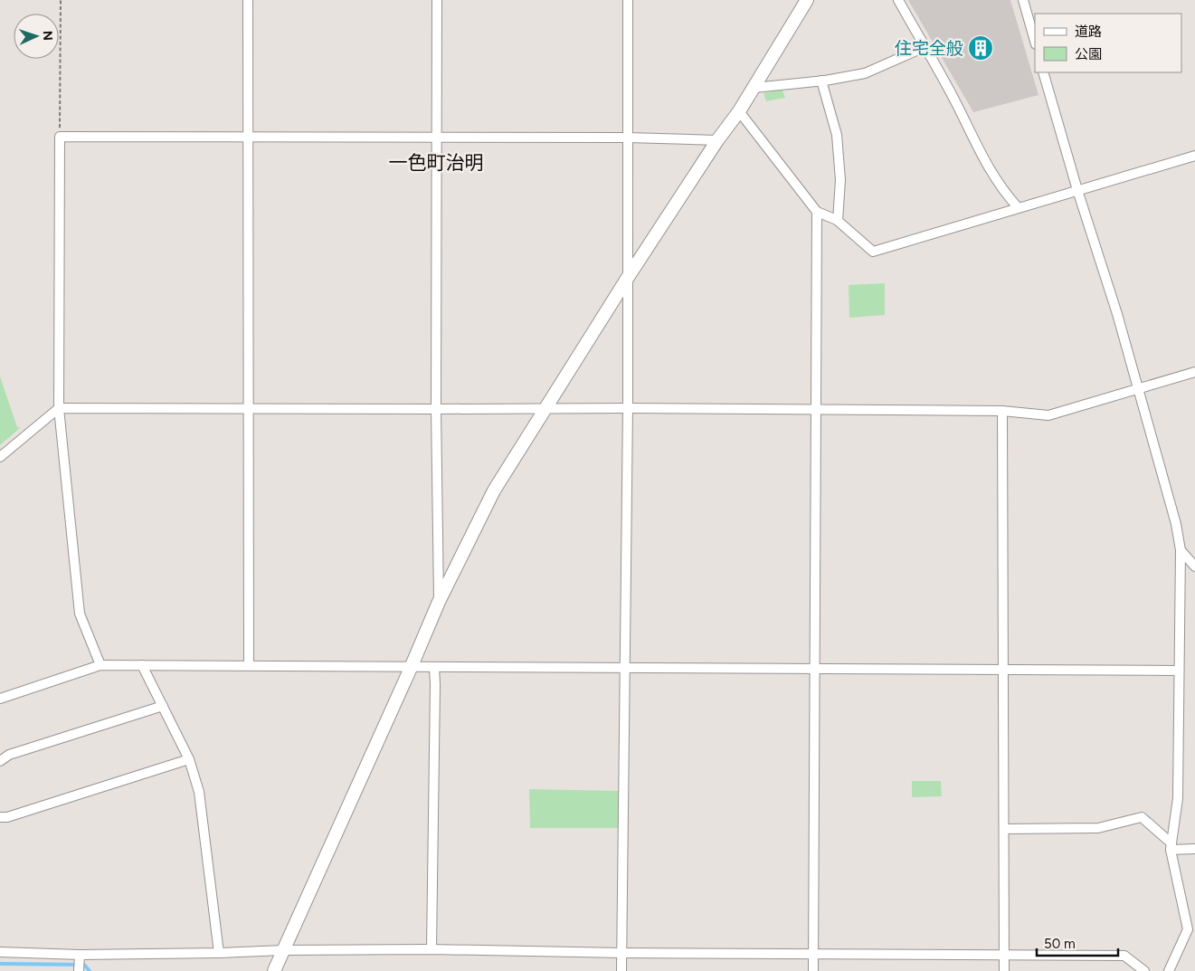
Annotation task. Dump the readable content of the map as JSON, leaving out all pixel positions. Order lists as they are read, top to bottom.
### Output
{
  "districts": ["一色町治明"],
  "places": {
    "building": ["住宅全般"]
  },
  "legend": ["道路", "公園"],
  "scale_bar": "50 m",
  "north": "right"
}
